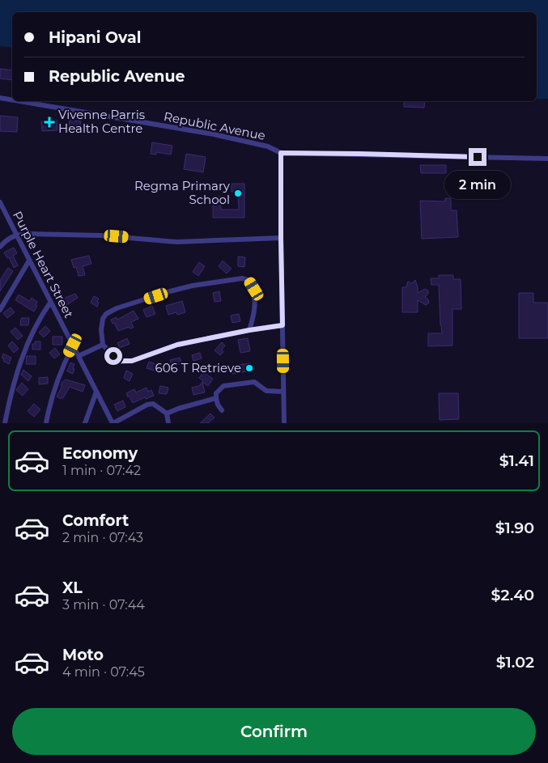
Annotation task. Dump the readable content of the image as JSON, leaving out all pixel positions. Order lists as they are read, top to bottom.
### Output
{
  "streets": {
    "street": ["Republic Avenue", "Purple Heart Street"]
  },
  "places": {
    "health": ["Vivenne Parris Health Centre"],
    "other": ["Regma Primary School", "606 T Retrieve"]
  },
  "page": {
    "banner": ["Hipani Oval", "Republic Avenue"],
    "bubble": "2 min",
    "list": [
      {
        "name": "Economy",
        "note": "1 min · 07:42",
        "value": "$1.41"
      },
      {
        "name": "Comfort",
        "note": "2 min · 07:43",
        "value": "$1.90"
      },
      {
        "name": "XL",
        "note": "3 min · 07:44",
        "value": "$2.40"
      },
      {
        "name": "Moto",
        "note": "4 min · 07:45",
        "value": "$1.02"
      }
    ],
    "buttons": "Confirm"
  }
}
